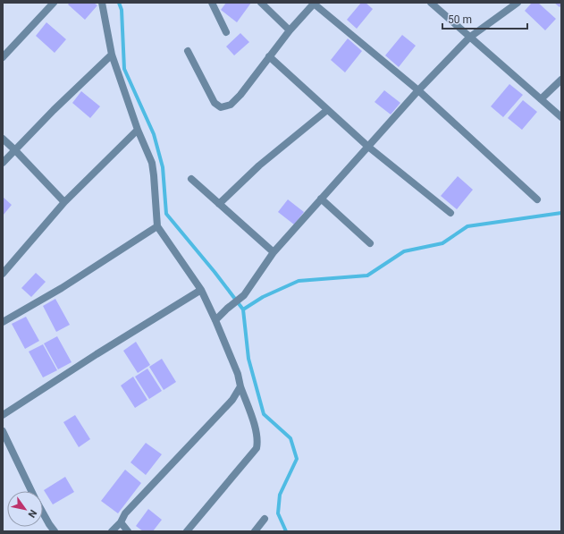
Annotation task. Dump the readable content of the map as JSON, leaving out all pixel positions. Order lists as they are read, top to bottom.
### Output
{
  "scale_bar": "50 m",
  "north": "bottom right"
}
